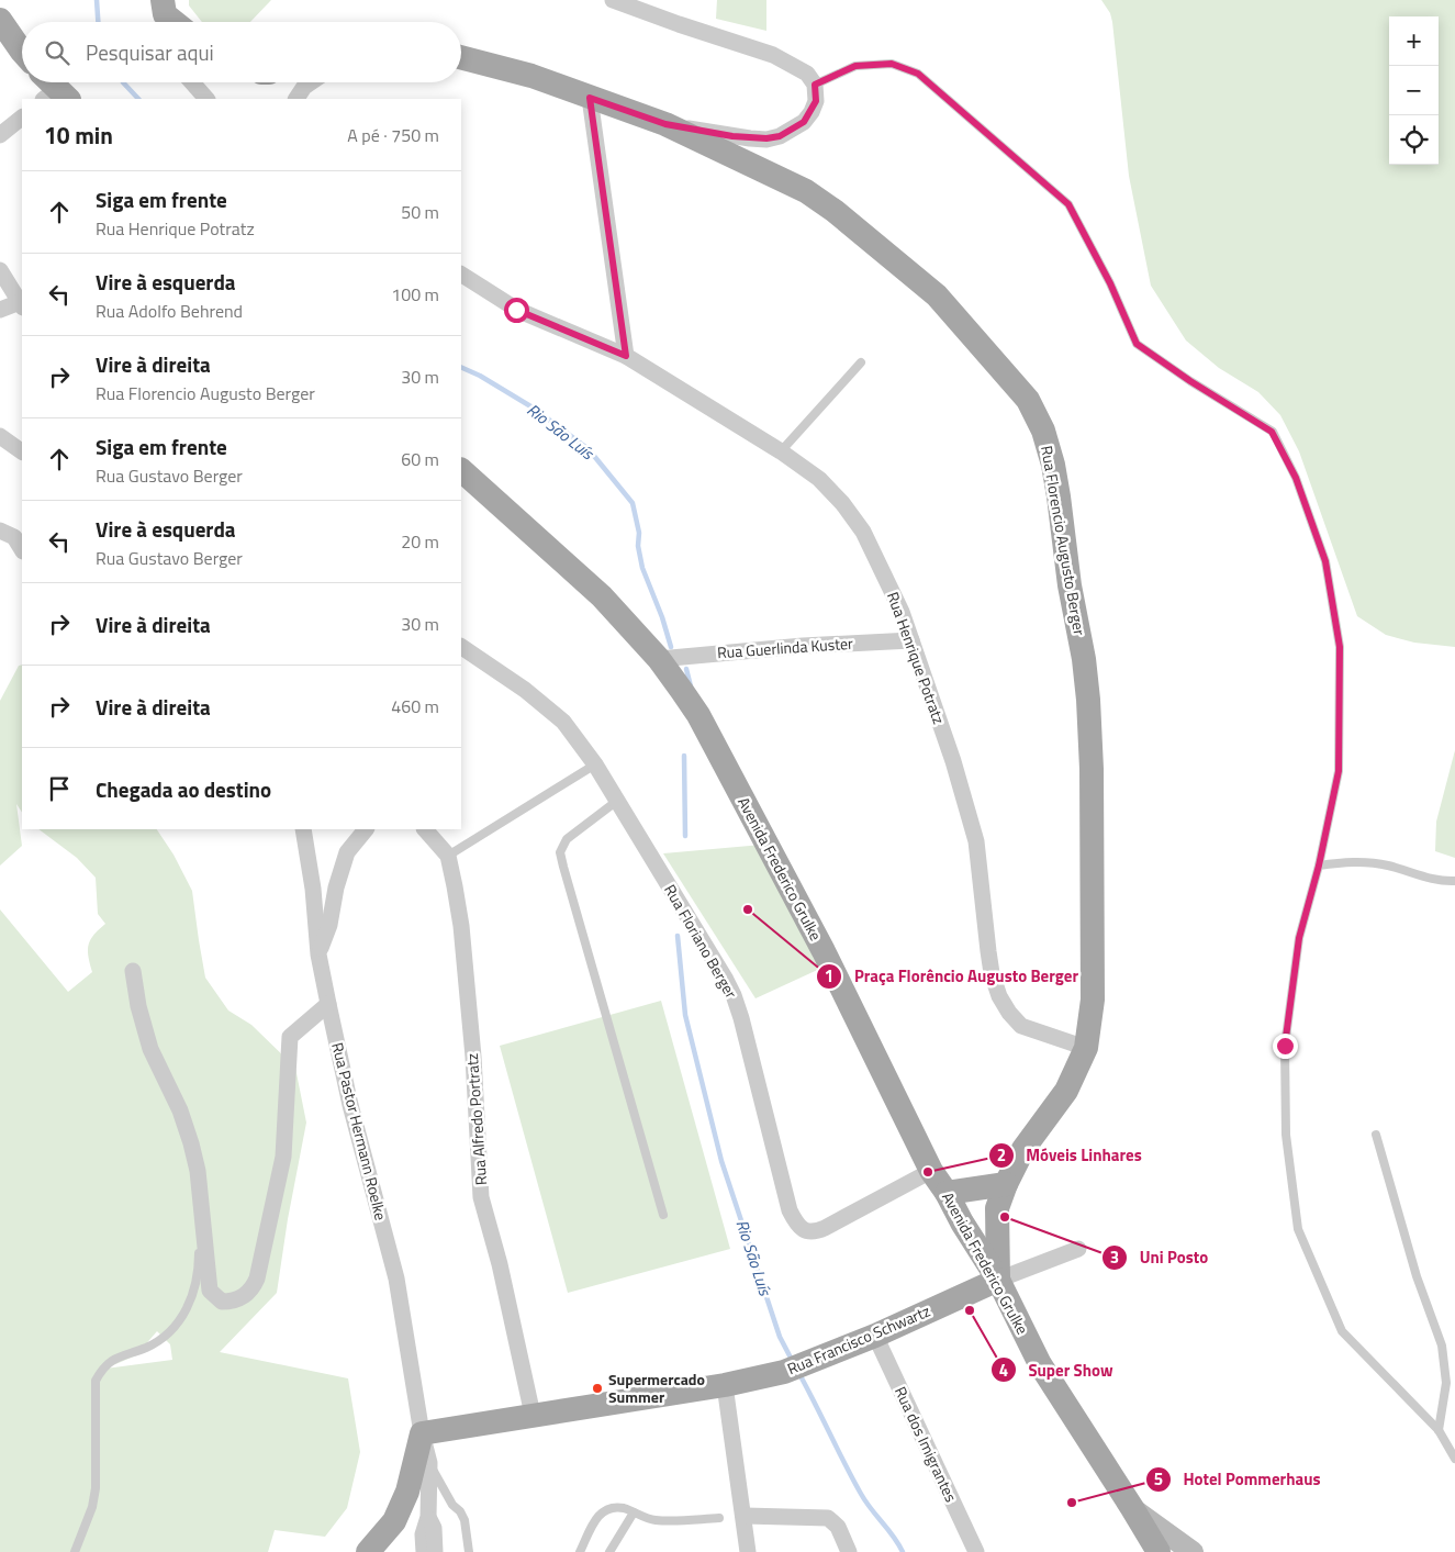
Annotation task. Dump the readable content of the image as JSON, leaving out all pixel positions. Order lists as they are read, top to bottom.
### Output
{
  "streets": {
    "main road": ["Rua Florencio Augusto Berger", "Avenida Frederico Grulke", "Rua Francisco Schwartz"],
    "street": [
      "Rua Guerlinda Kuster",
      "Rua Henrique Potratz",
      "Rua Floriano Berger",
      "Rua Alfredo Portratz",
      "Rua Pastor Hermann Roelke",
      "Rua dos Imigrantes"
    ]
  },
  "crossings": [
    ["Rua Florencio Augusto Berger", "Rua Henrique Potratz"],
    ["Rua Florencio Augusto Berger", "Avenida Frederico Grulke"],
    ["Rua Florencio Augusto Berger", "Rua Francisco Schwartz"],
    ["Rua Guerlinda Kuster", "Rua Henrique Potratz"],
    ["Rua Guerlinda Kuster", "Avenida Frederico Grulke"],
    ["Avenida Frederico Grulke", "Rua Floriano Berger"],
    ["Avenida Frederico Grulke", "Rua Francisco Schwartz"],
    ["Rua Alfredo Portratz", "Rua Francisco Schwartz"],
    ["Rua Pastor Hermann Roelke", "Rua Francisco Schwartz"],
    ["Rua Francisco Schwartz", "Rua dos Imigrantes"]
  ],
  "water": ["Rio São Luís"],
  "places": [
    "Praça Florêncio Augusto Berger",
    "Móveis Linhares",
    "Uni Posto",
    "Super Show",
    "Supermercado Summer",
    "Hotel Pommerhaus"
  ],
  "page": {
    "map_buttons": ["+", "−"],
    "search": "Pesquisar aqui",
    "heading": ["10 min", "A pé · 750 m"],
    "list": [
      ["Siga em frente", "Rua Henrique Potratz", "50 m"],
      ["Vire à esquerda", "Rua Adolfo Behrend", "100 m"],
      ["Vire à direita", "Rua Florencio Augusto Berger", "30 m"],
      ["Siga em frente", "Rua Gustavo Berger", "60 m"],
      ["Vire à esquerda", "Rua Gustavo Berger", "20 m"],
      ["Vire à direita", "30 m"],
      ["Vire à direita", "460 m"],
      "Chegada ao destino"
    ]
  }
}
